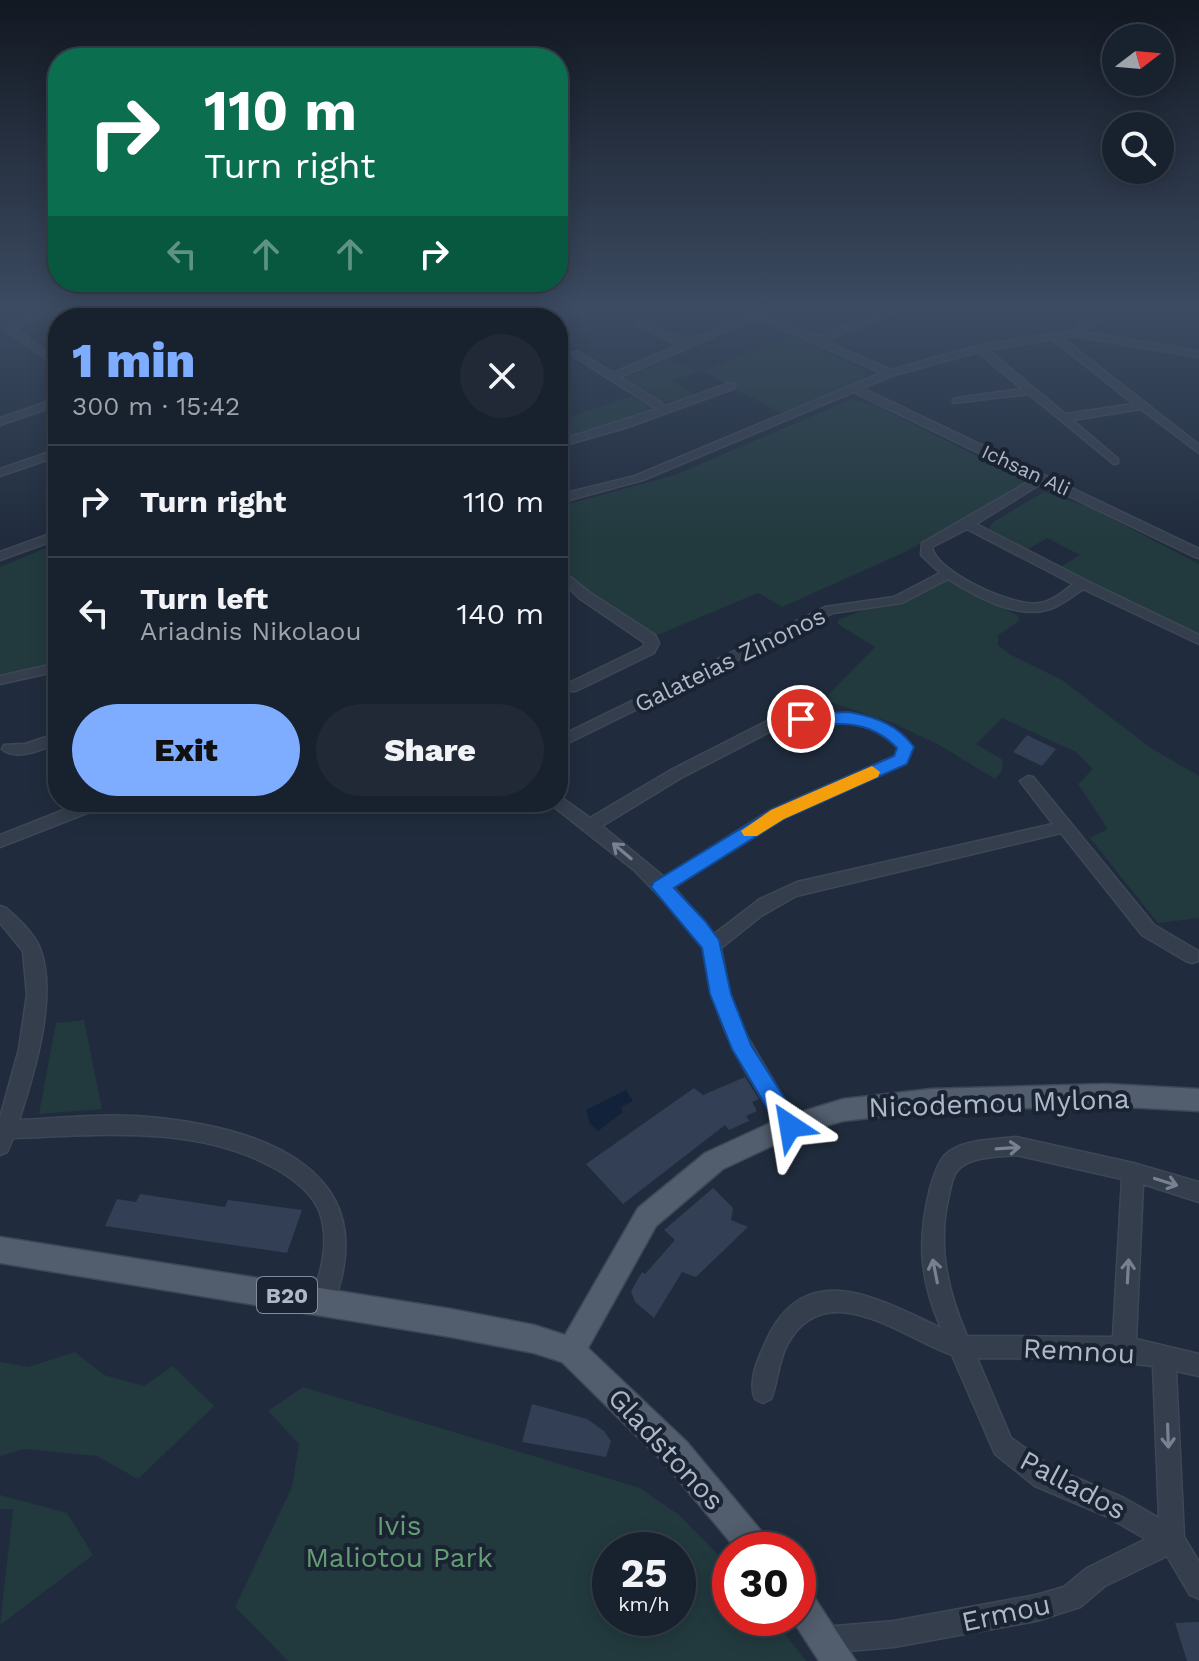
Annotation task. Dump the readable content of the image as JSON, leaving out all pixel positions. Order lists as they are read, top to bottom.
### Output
{
  "streets": {
    "main road": ["Nicodemou Mylona", "B20", "Gladstonos"],
    "street": [
      "Ichsan Ali",
      "Galateias Zinonos",
      "Remnou",
      "Pallados",
      "Ermou"
    ]
  },
  "crossings": [
    ["Nicodemou Mylona", "B20"],
    ["Nicodemou Mylona", "Gladstonos"],
    ["B20", "Gladstonos"],
    ["Remnou", "Pallados"],
    ["Pallados", "Ermou"]
  ],
  "parks": ["Ivis Maliotou Park"],
  "north": "right",
  "page": {
    "turn": ["110 m", "Turn right"],
    "heading": ["1 min", "300 m · 15:42"],
    "list": [
      {
        "name": "Turn right",
        "value": "110 m"
      },
      {
        "name": "Turn left",
        "note": "Ariadnis Nikolaou",
        "value": "140 m"
      }
    ],
    "buttons": ["Exit", "Share"],
    "speed": "25 km/h",
    "limit": "30"
  }
}
